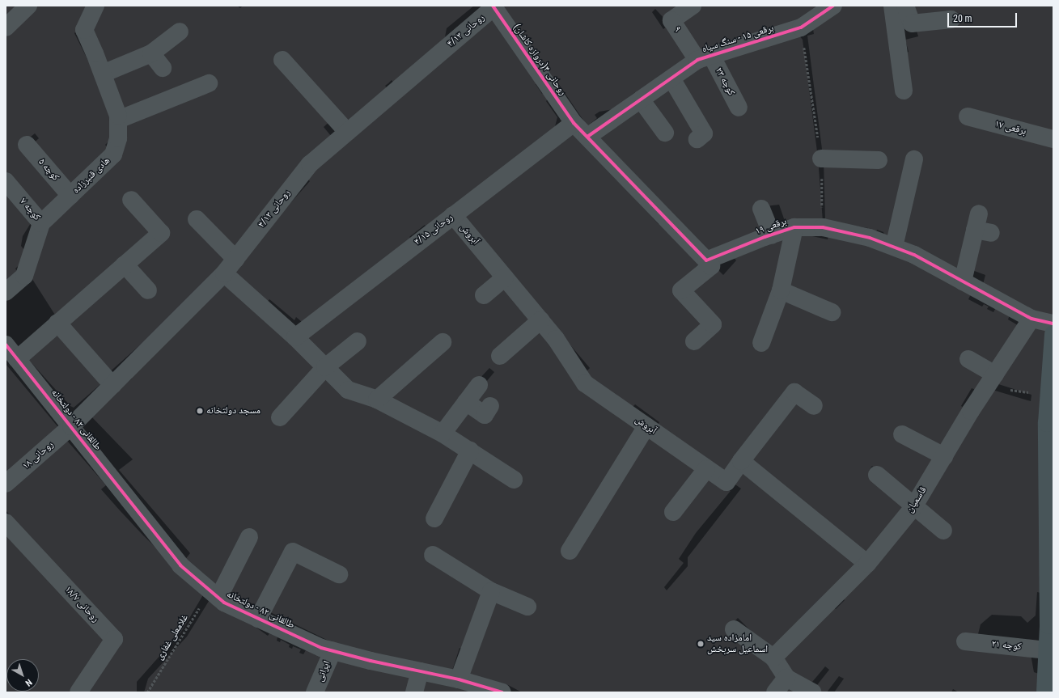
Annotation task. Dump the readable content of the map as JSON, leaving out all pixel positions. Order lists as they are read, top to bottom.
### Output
{
  "streets": {
    "street": [
      "۹",
      "روحانی ۴/۱۳",
      "برقعی ۱۵ - سنگ سیاه",
      "روحانی ۴(دروازه کاشان)",
      "کوچه ۲۳",
      "برقعی ۱۷",
      "کوچه ۵",
      "هادی قنبرزاده",
      "کوچه ۷",
      "برقعی ۱۹",
      "روحانی ۴/۱۵",
      "آبروش",
      "طالقانی ۸۲ - دولتخانه",
      "روحانی ۱۸",
      "قاسمیان",
      "روحانی ۱۸/۷",
      "کوچه ۲۱",
      "ایرانی"
    ],
    "path": ["غلامعلی غفاری"]
  },
  "crossings": [
    ["۹", "برقعی ۱۵ - سنگ سیاه"],
    ["۹", "کوچه ۲۳"],
    ["روحانی ۴/۱۳", "روحانی ۴(دروازه کاشان)"],
    ["روحانی ۴/۱۳", "طالقانی ۸۲ - دولتخانه"],
    ["روحانی ۴/۱۳", "روحانی ۱۸"],
    ["برقعی ۱۵ - سنگ سیاه", "کوچه ۲۳"],
    ["روحانی ۴(دروازه کاشان)", "روحانی ۴/۱۵"],
    ["کوچه ۵", "هادی قنبرزاده"],
    ["هادی قنبرزاده", "کوچه ۷"],
    ["برقعی ۱۹", "قاسمیان"],
    ["روحانی ۴/۱۵", "آبروش"],
    ["طالقانی ۸۲ - دولتخانه", "روحانی ۱۸"],
    ["طالقانی ۸۲ - دولتخانه", "غلامعلی غفاری"],
    ["طالقانی ۸۲ - دولتخانه", "ایرانی"]
  ],
  "places": ["مسجد دولتخانه", "امامزاده سید اسماعیل سربخش"],
  "scale_bar": "20 m",
  "north": "bottom right"
}
